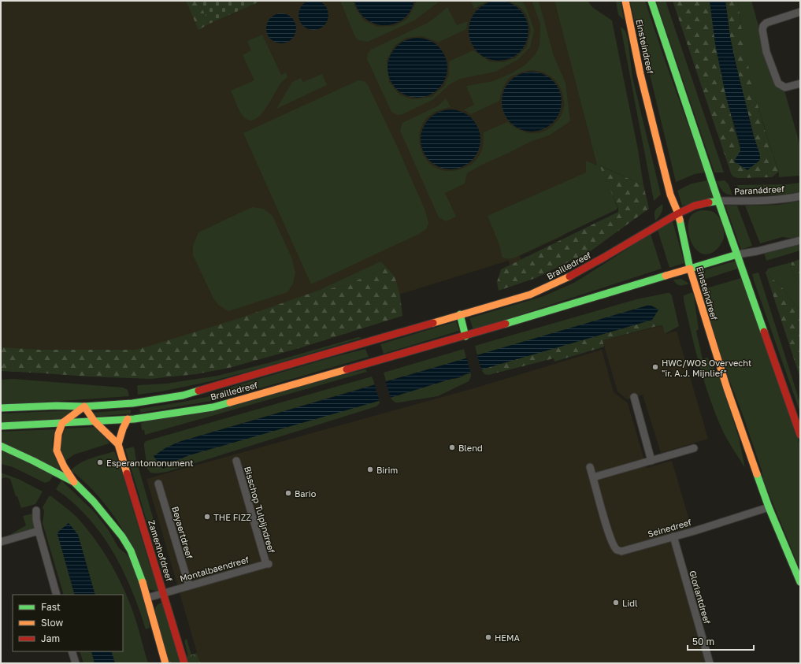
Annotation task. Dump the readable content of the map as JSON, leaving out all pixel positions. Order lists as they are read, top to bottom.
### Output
{
  "streets": {
    "main road": ["Einsteindreef", "Brailledreef", "Zamenhofdreef"],
    "street": [
      "Paranádreef",
      "Bisschop Tulpijndreef",
      "Seinedreef",
      "Beyaertdreef",
      "Montalbaendreef",
      "Gloriantdreef"
    ]
  },
  "crossings": [
    ["Einsteindreef", "Paranádreef"],
    ["Einsteindreef", "Brailledreef"],
    ["Einsteindreef", "Seinedreef"],
    ["Paranádreef", "Brailledreef"],
    ["Brailledreef", "Zamenhofdreef"],
    ["Bisschop Tulpijndreef", "Montalbaendreef"],
    ["Seinedreef", "Gloriantdreef"],
    ["Beyaertdreef", "Montalbaendreef"],
    ["Zamenhofdreef", "Montalbaendreef"]
  ],
  "places": [
    "HWC/WOS Overvecht \"ir. A.J. Mijnlief\"",
    "Blend",
    "Esperantomonument",
    "Birim",
    "Bario",
    "THE FIZZ",
    "Lidl",
    "HEMA"
  ],
  "legend": ["Fast", "Slow", "Jam"],
  "scale_bar": "50 m"
}
